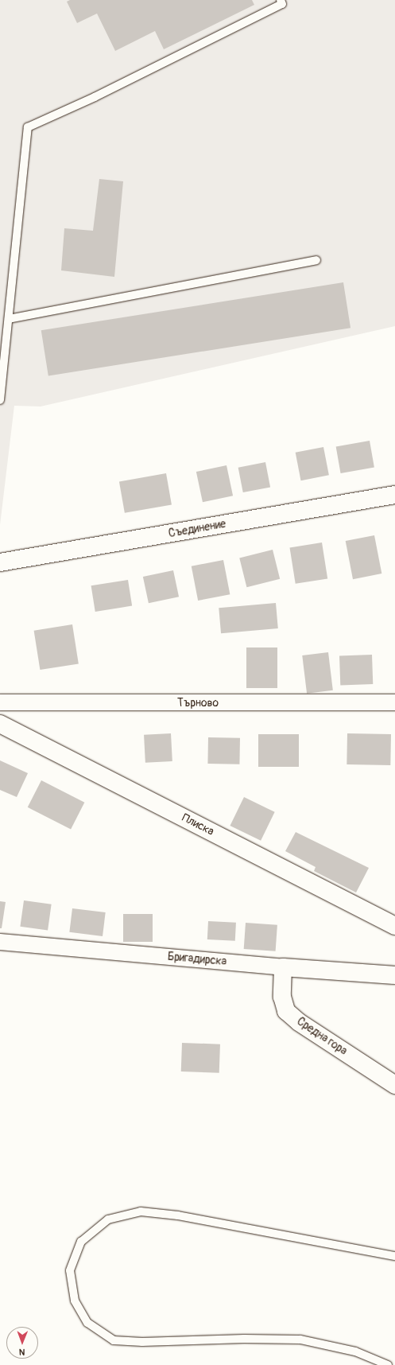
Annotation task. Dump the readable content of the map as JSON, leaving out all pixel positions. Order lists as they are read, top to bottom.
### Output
{
  "streets": {
    "street": [
      "Съединение",
      "Търново",
      "Плиска",
      "Бригадирска",
      "Средна гора"
    ]
  },
  "crossings": [
    ["Бригадирска", "Средна гора"]
  ],
  "north": "bottom"
}
